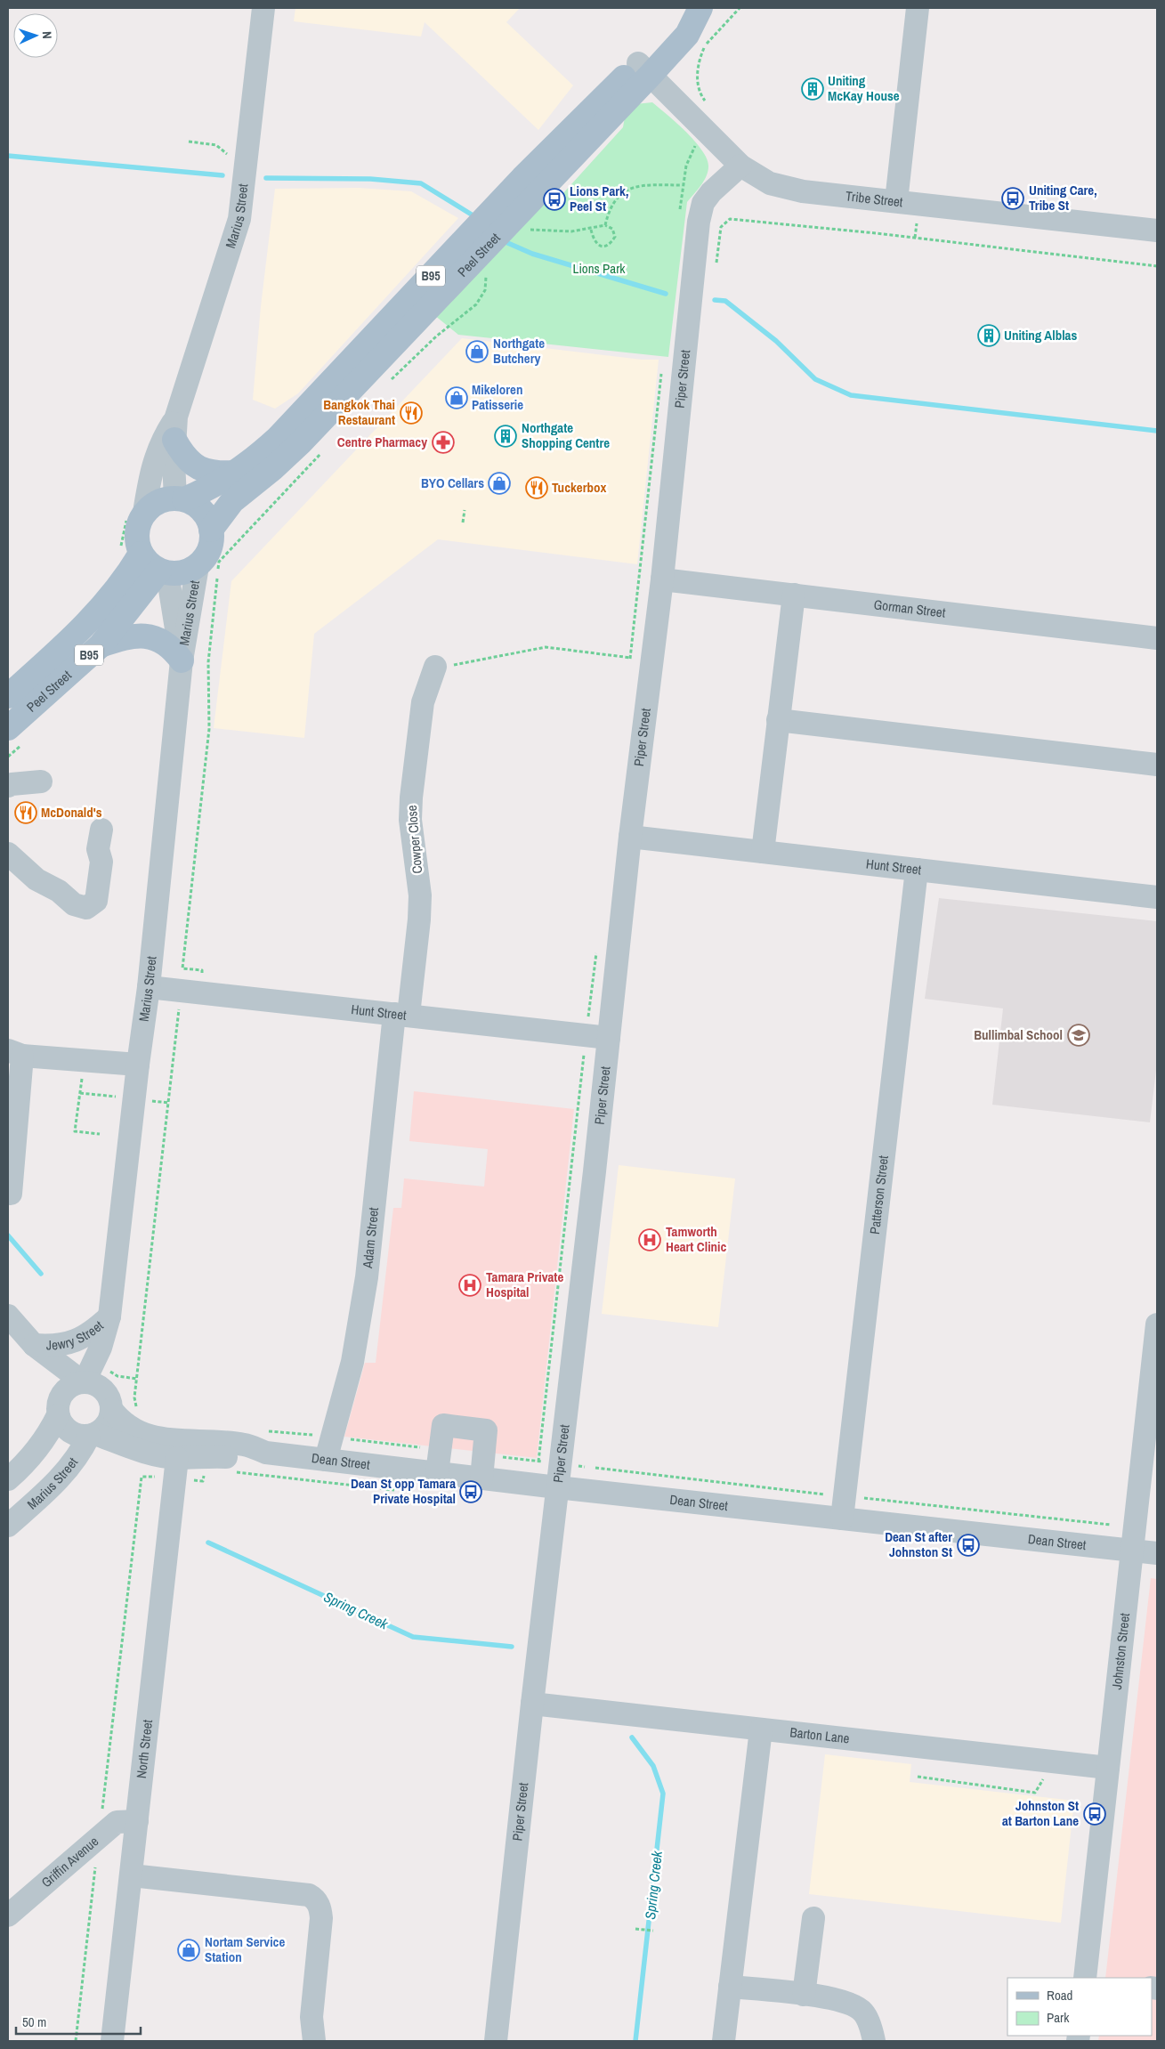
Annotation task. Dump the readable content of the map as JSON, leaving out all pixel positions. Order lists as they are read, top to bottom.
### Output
{
  "streets": {
    "main road": ["Peel Street", "B95"],
    "street": [
      "Tribe Street",
      "Marius Street",
      "Piper Street",
      "Gorman Street",
      "Cowper Close",
      "Hunt Street",
      "Patterson Street",
      "Adam Street",
      "Jewry Street",
      "Dean Street",
      "Johnston Street",
      "Barton Lane",
      "North Street",
      "Griffin Avenue"
    ]
  },
  "crossings": [
    ["Tribe Street", "Peel Street"],
    ["Tribe Street", "B95"],
    ["Tribe Street", "Piper Street"],
    ["Marius Street", "Peel Street"],
    ["Marius Street", "B95"],
    ["Marius Street", "Hunt Street"],
    ["Marius Street", "Jewry Street"],
    ["Marius Street", "Dean Street"],
    ["Peel Street", "B95"],
    ["Piper Street", "Gorman Street"],
    ["Piper Street", "Hunt Street"],
    ["Piper Street", "Dean Street"],
    ["Piper Street", "Barton Lane"],
    ["Cowper Close", "Hunt Street"],
    ["Cowper Close", "Adam Street"],
    ["Hunt Street", "Patterson Street"],
    ["Hunt Street", "Adam Street"],
    ["Patterson Street", "Dean Street"],
    ["Adam Street", "Dean Street"],
    ["Jewry Street", "Dean Street"],
    ["Dean Street", "Johnston Street"],
    ["Dean Street", "North Street"],
    ["Johnston Street", "Barton Lane"],
    ["North Street", "Griffin Avenue"]
  ],
  "water": ["Spring Creek"],
  "parks": ["Lions Park"],
  "places": {
    "building": ["Uniting McKay House", "Uniting Alblas", "Northgate Shopping Centre"],
    "bus stop": [
      "Uniting Care, Tribe St",
      "Lions Park, Peel St",
      "Dean St opp Tamara Private Hospital",
      "Dean St after Johnston St",
      "Johnston St at Barton Lane"
    ],
    "shop": [
      "Northgate Butchery",
      "Mikeloren Patisserie",
      "BYO Cellars",
      "Nortam Service Station"
    ],
    "restaurant": ["Bangkok Thai Restaurant", "Tuckerbox", "McDonald's"],
    "pharmacy": ["Centre Pharmacy"],
    "school or university": ["Bullimbal School"],
    "hospital": ["Tamworth Heart Clinic", "Tamara Private Hospital"]
  },
  "legend": ["Road", "Park"],
  "scale_bar": "50 m",
  "north": "right"
}
